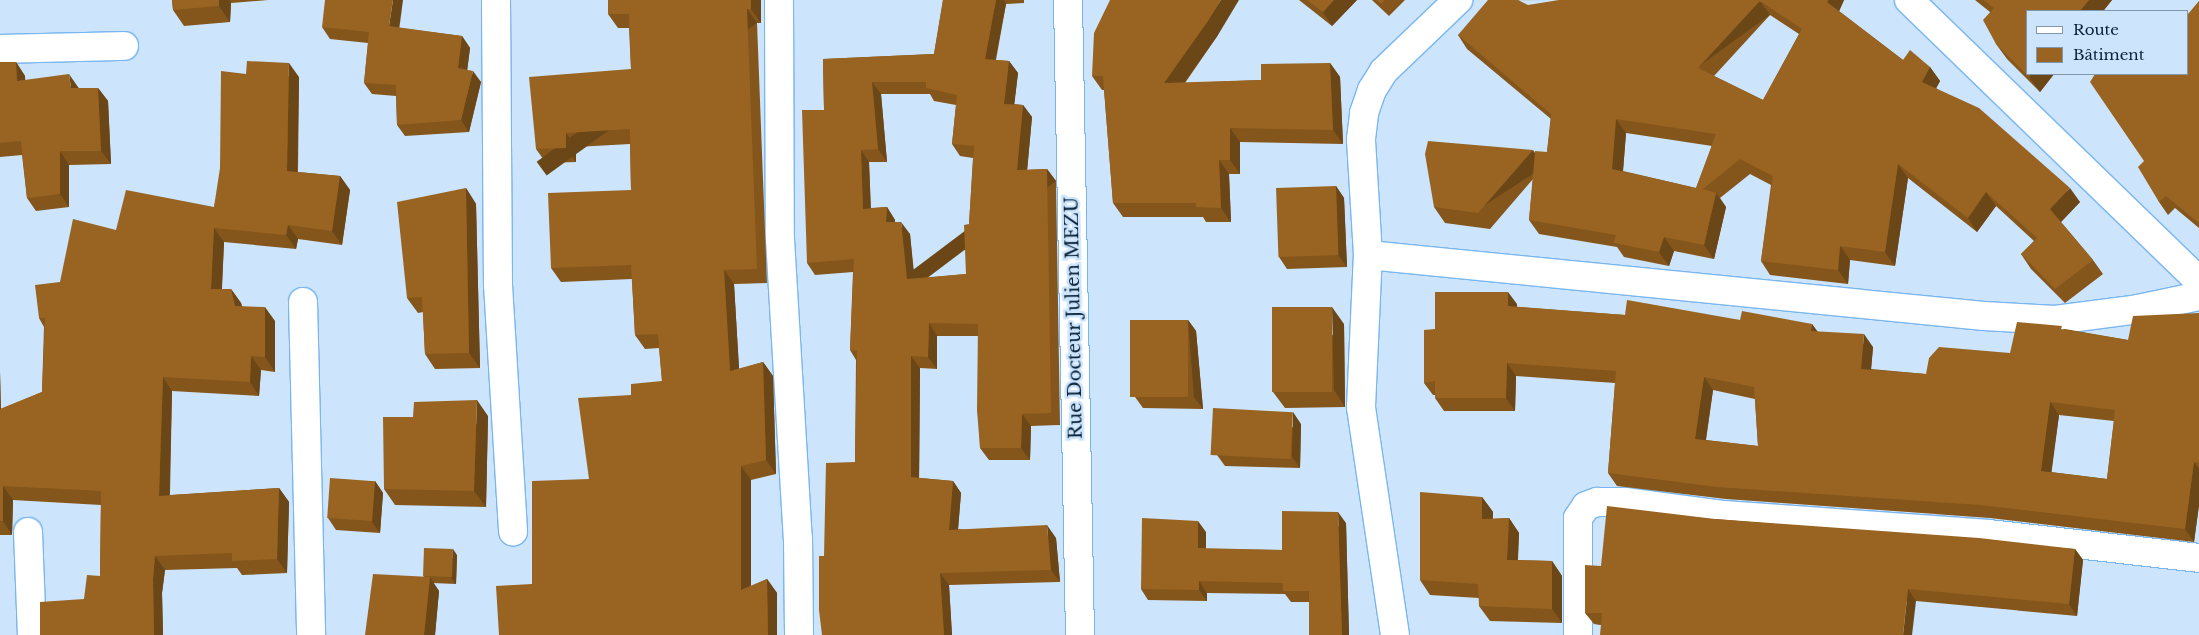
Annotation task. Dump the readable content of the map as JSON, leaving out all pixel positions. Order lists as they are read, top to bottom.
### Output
{
  "streets": {
    "street": ["Rue Docteur Julien MEZU"]
  },
  "legend": ["Route", "Bâtiment"]
}
